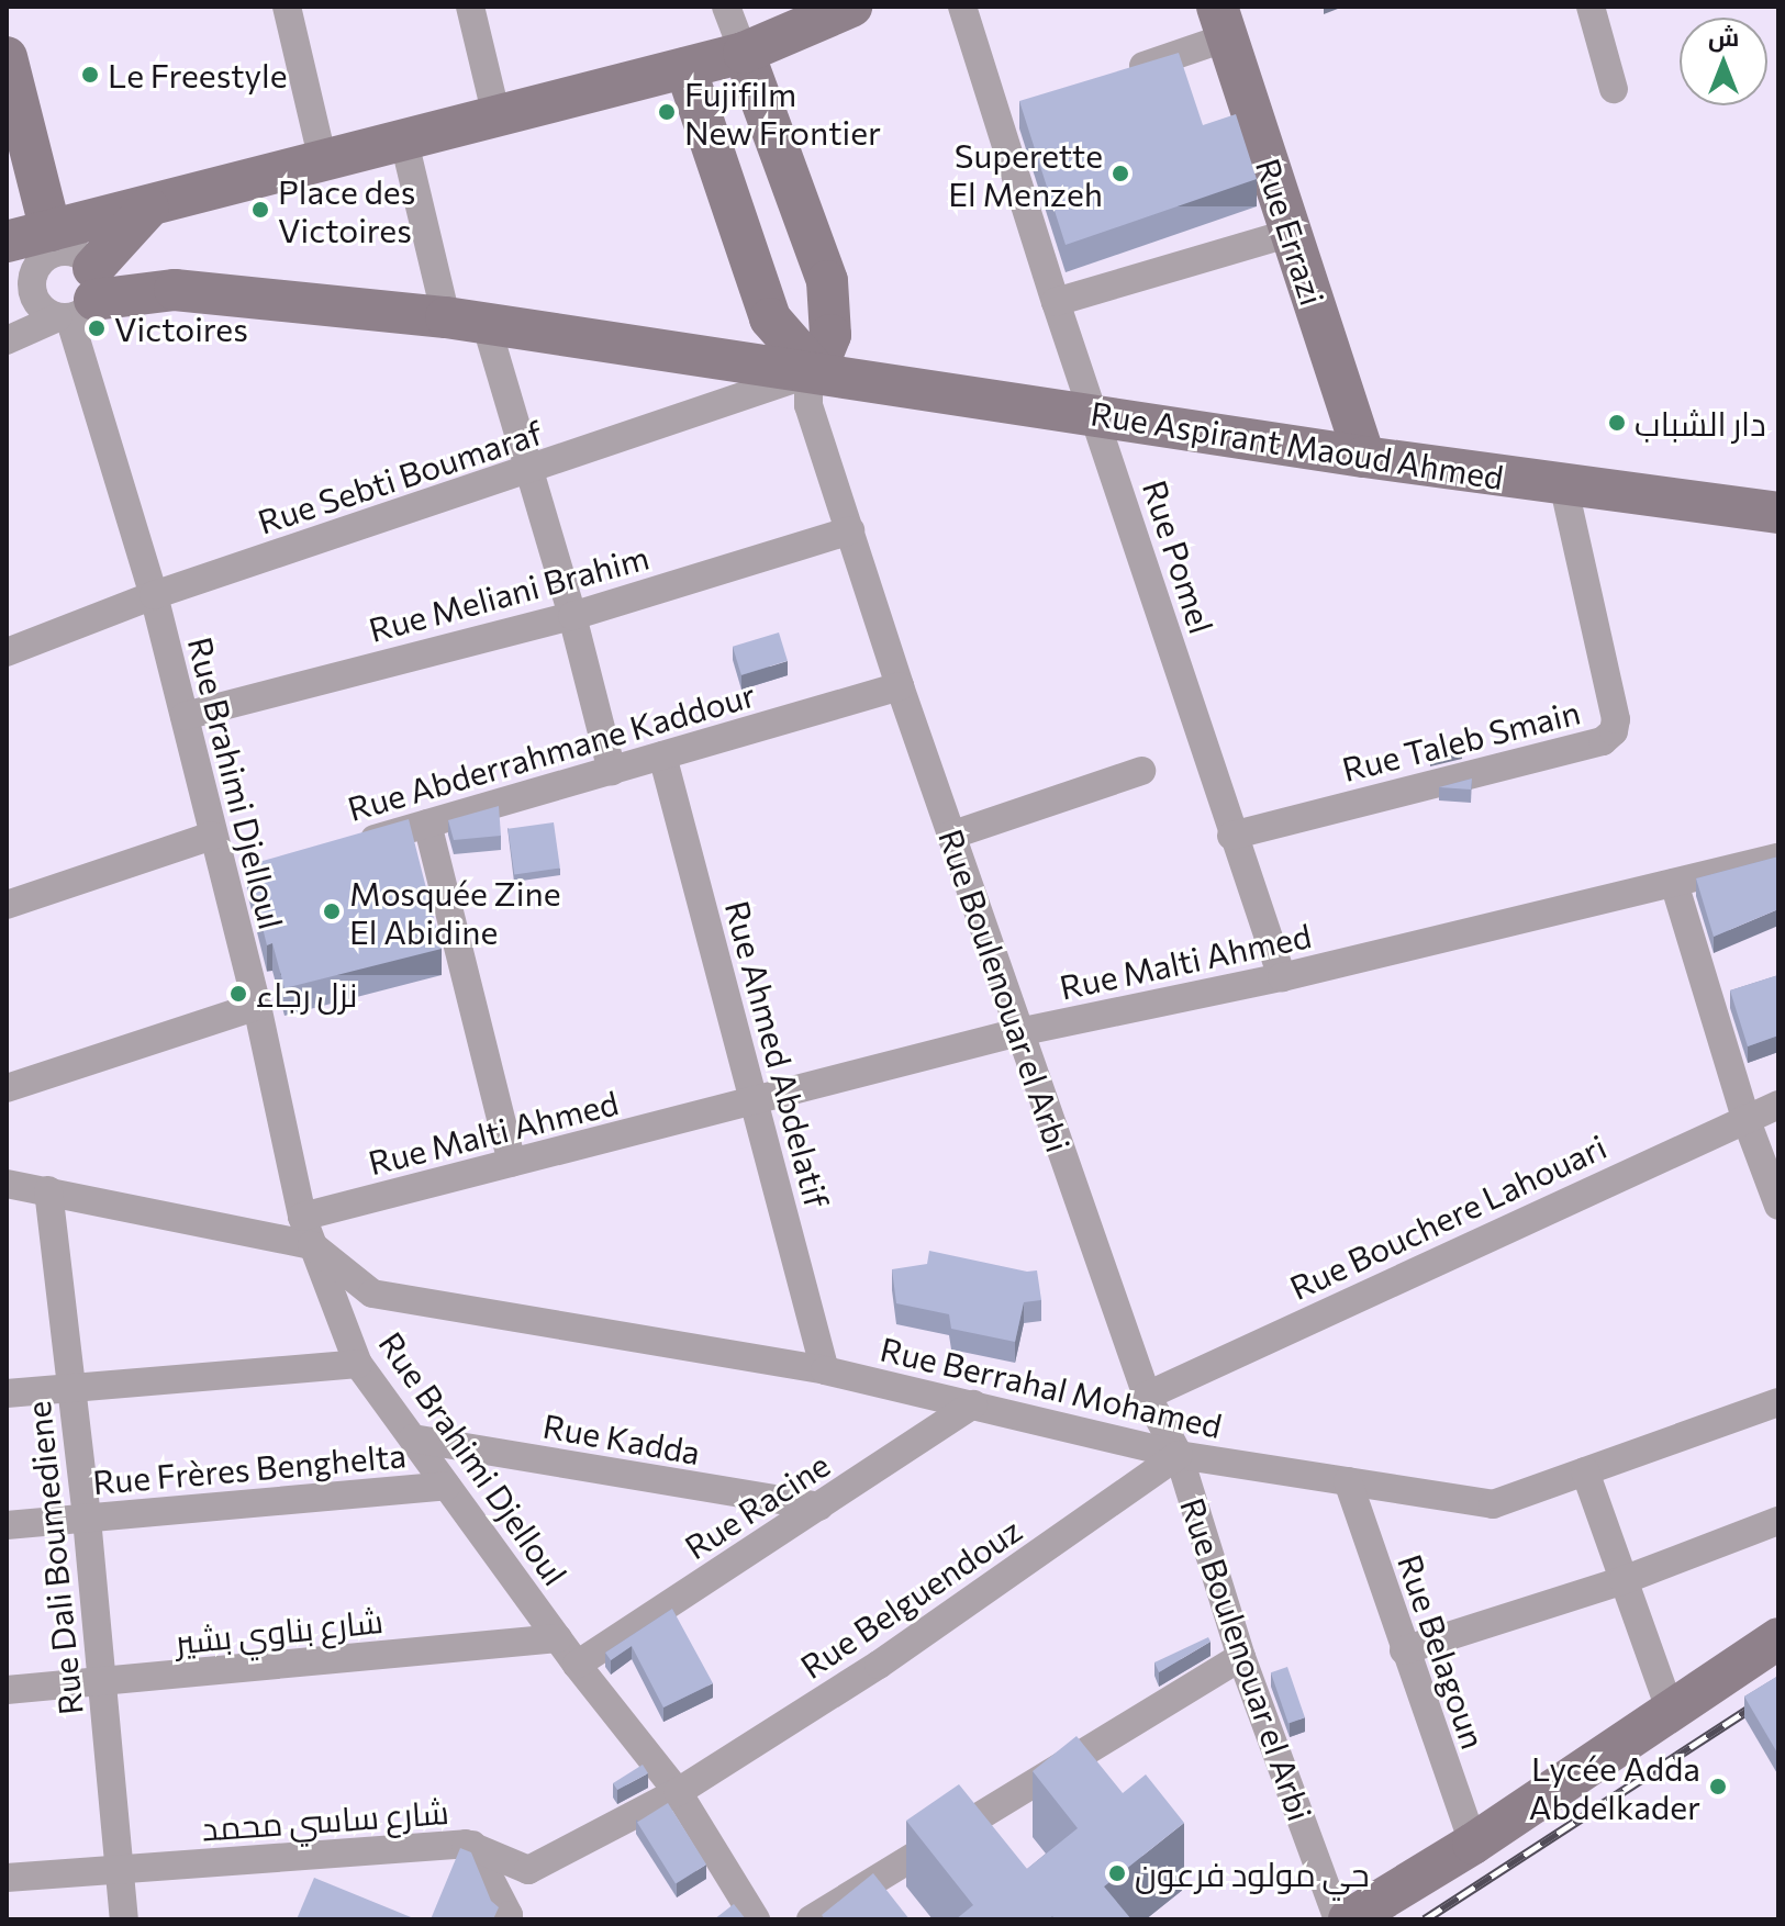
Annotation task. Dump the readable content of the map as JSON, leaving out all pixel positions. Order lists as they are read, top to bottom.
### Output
{
  "streets": {
    "street": [
      "Rue Errazi",
      "Rue Aspirant Maoud Ahmed",
      "Rue Sebti Boumaraf",
      "Rue Pomel",
      "Rue Meliani Brahim",
      "Rue Taleb Smain",
      "Rue Abderrahmane Kaddour",
      "Rue Brahimi Djelloul",
      "Rue Malti Ahmed",
      "Rue Boulenouar el Arbi",
      "Rue Ahmed Abdelatif",
      "Rue Bouchere Lahouari",
      "Rue Berrahal Mohamed",
      "Rue Kadda",
      "Rue Frères Benghelta",
      "Rue Racine",
      "Rue Dali Boumediene",
      "Rue Belguendouz",
      "شارع بناوي بشير",
      "Rue Belagoun",
      "شارع ساسي محمد"
    ]
  },
  "crossings": [
    ["Rue Errazi", "Rue Aspirant Maoud Ahmed"],
    ["Rue Aspirant Maoud Ahmed", "Rue Sebti Boumaraf"],
    ["Rue Aspirant Maoud Ahmed", "Rue Pomel"],
    ["Rue Aspirant Maoud Ahmed", "Rue Taleb Smain"],
    ["Rue Aspirant Maoud Ahmed", "Rue Brahimi Djelloul"],
    ["Rue Aspirant Maoud Ahmed", "Rue Boulenouar el Arbi"],
    ["Rue Sebti Boumaraf", "Rue Brahimi Djelloul"],
    ["Rue Sebti Boumaraf", "Rue Boulenouar el Arbi"],
    ["Rue Pomel", "Rue Taleb Smain"],
    ["Rue Pomel", "Rue Malti Ahmed"],
    ["Rue Meliani Brahim", "Rue Brahimi Djelloul"],
    ["Rue Meliani Brahim", "Rue Boulenouar el Arbi"],
    ["Rue Abderrahmane Kaddour", "Rue Boulenouar el Arbi"],
    ["Rue Abderrahmane Kaddour", "Rue Ahmed Abdelatif"],
    ["Rue Brahimi Djelloul", "Rue Malti Ahmed"],
    ["Rue Brahimi Djelloul", "Rue Berrahal Mohamed"],
    ["Rue Brahimi Djelloul", "Rue Kadda"],
    ["Rue Brahimi Djelloul", "Rue Frères Benghelta"],
    ["Rue Brahimi Djelloul", "Rue Racine"],
    ["Rue Brahimi Djelloul", "Rue Belguendouz"],
    ["Rue Brahimi Djelloul", "شارع بناوي بشير"],
    ["Rue Brahimi Djelloul", "شارع ساسي محمد"],
    ["Rue Malti Ahmed", "Rue Boulenouar el Arbi"],
    ["Rue Malti Ahmed", "Rue Ahmed Abdelatif"],
    ["Rue Boulenouar el Arbi", "Rue Bouchere Lahouari"],
    ["Rue Boulenouar el Arbi", "Rue Berrahal Mohamed"],
    ["Rue Boulenouar el Arbi", "Rue Belguendouz"],
    ["Rue Ahmed Abdelatif", "Rue Berrahal Mohamed"],
    ["Rue Berrahal Mohamed", "Rue Racine"],
    ["Rue Berrahal Mohamed", "Rue Belguendouz"],
    ["Rue Berrahal Mohamed", "Rue Belagoun"],
    ["Rue Kadda", "Rue Racine"],
    ["Rue Frères Benghelta", "Rue Dali Boumediene"],
    ["Rue Dali Boumediene", "شارع بناوي بشير"],
    ["Rue Dali Boumediene", "شارع ساسي محمد"],
    ["Rue Belguendouz", "شارع ساسي محمد"]
  ],
  "places": [
    "Le Freestyle",
    "Fujifilm New Frontier",
    "Superette El Menzeh",
    "Place des Victoires",
    "Victoires",
    "دار الشباب",
    "Mosquée Zine El Abidine",
    "نزل رجاء",
    "Lycée Adda Abdelkader",
    "حي مولود فرعون"
  ],
  "north": "top"
}
